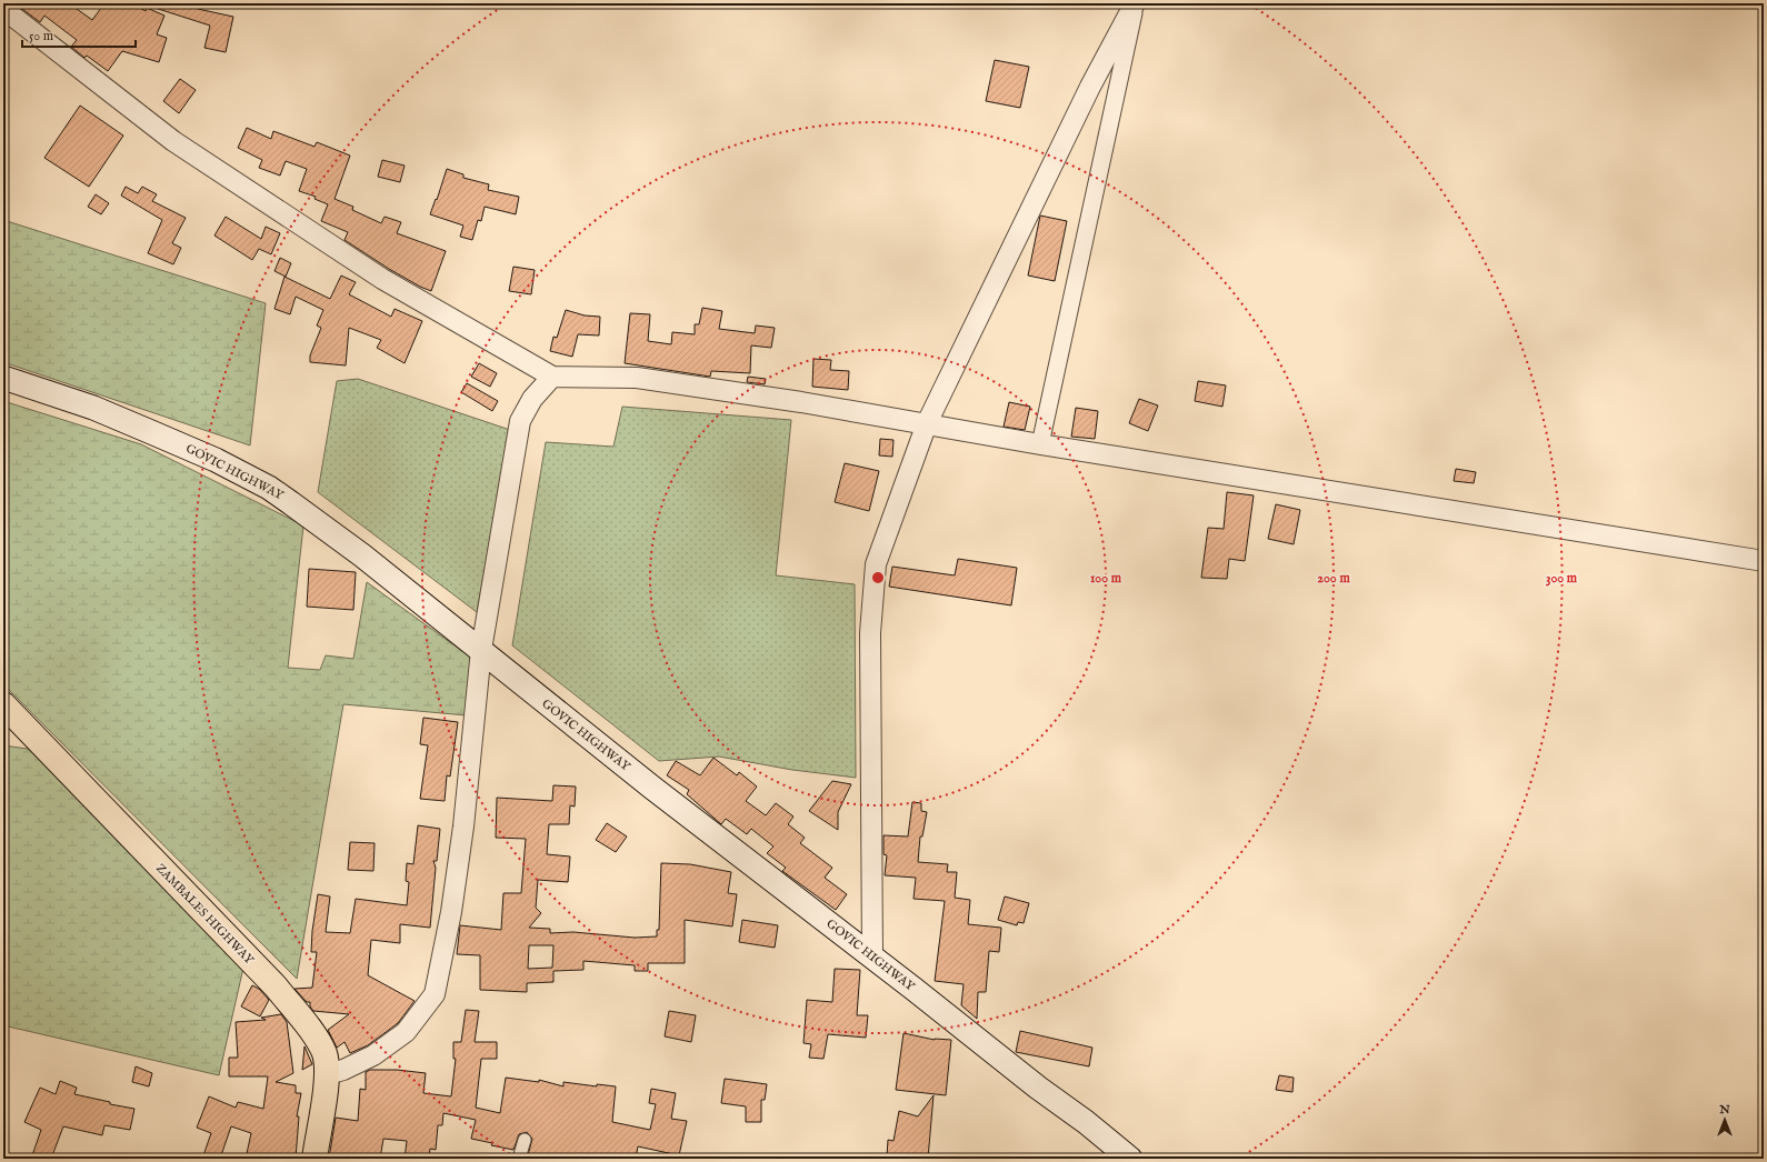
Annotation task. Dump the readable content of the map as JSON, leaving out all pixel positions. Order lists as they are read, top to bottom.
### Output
{
  "streets": {
    "main road": ["GOVIC HIGHWAY", "ZAMBALES HIGHWAY"]
  },
  "scale_bar": "50 m",
  "north": "top",
  "rings": ["100 m", "200 m", "300 m"]
}
